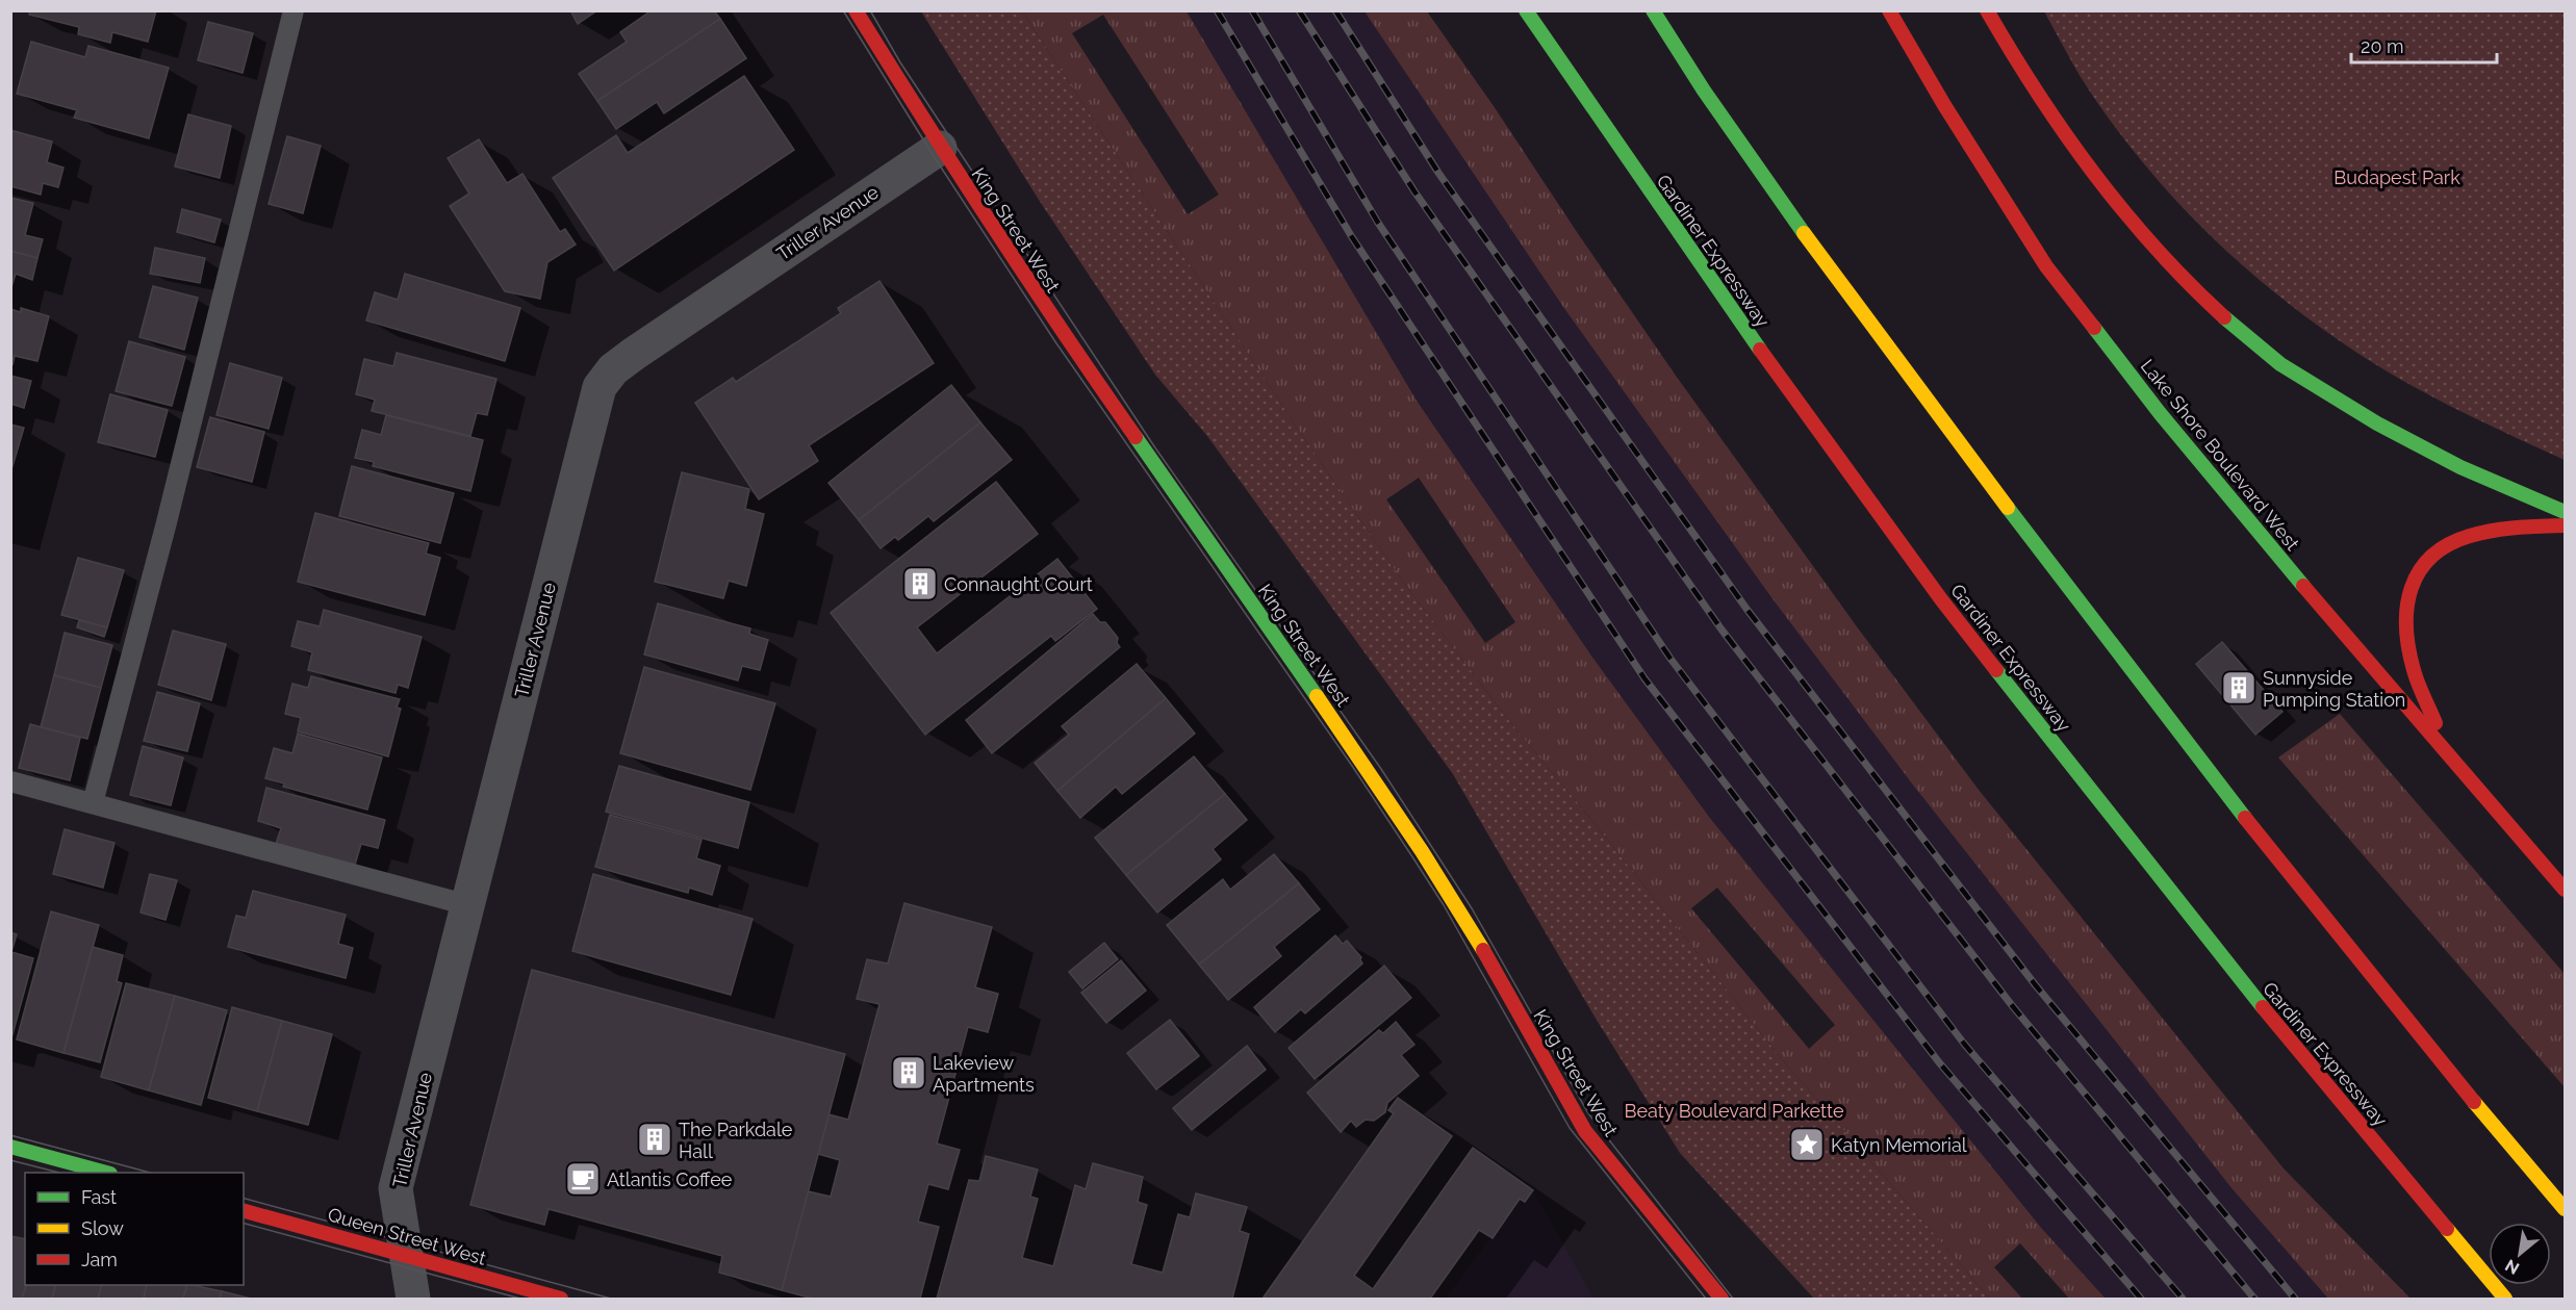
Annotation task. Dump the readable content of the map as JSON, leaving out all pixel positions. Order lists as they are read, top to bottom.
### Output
{
  "streets": {
    "main road": [
      "King Street West",
      "Gardiner Expressway",
      "Lake Shore Boulevard West",
      "Queen Street West"
    ],
    "street": ["Triller Avenue"]
  },
  "crossings": [
    ["Triller Avenue", "King Street West"],
    ["Triller Avenue", "Queen Street West"]
  ],
  "parks": ["Budapest Park", "Beaty Boulevard Parkette"],
  "places": {
    "building": [
      "Connaught Court",
      "Sunnyside Pumping Station",
      "Lakeview Apartments",
      "The Parkdale Hall"
    ],
    "place": ["Katyn Memorial"],
    "cafe": ["Atlantis Coffee"]
  },
  "legend": ["Fast", "Slow", "Jam"],
  "scale_bar": "20 m",
  "north": "bottom left"
}
